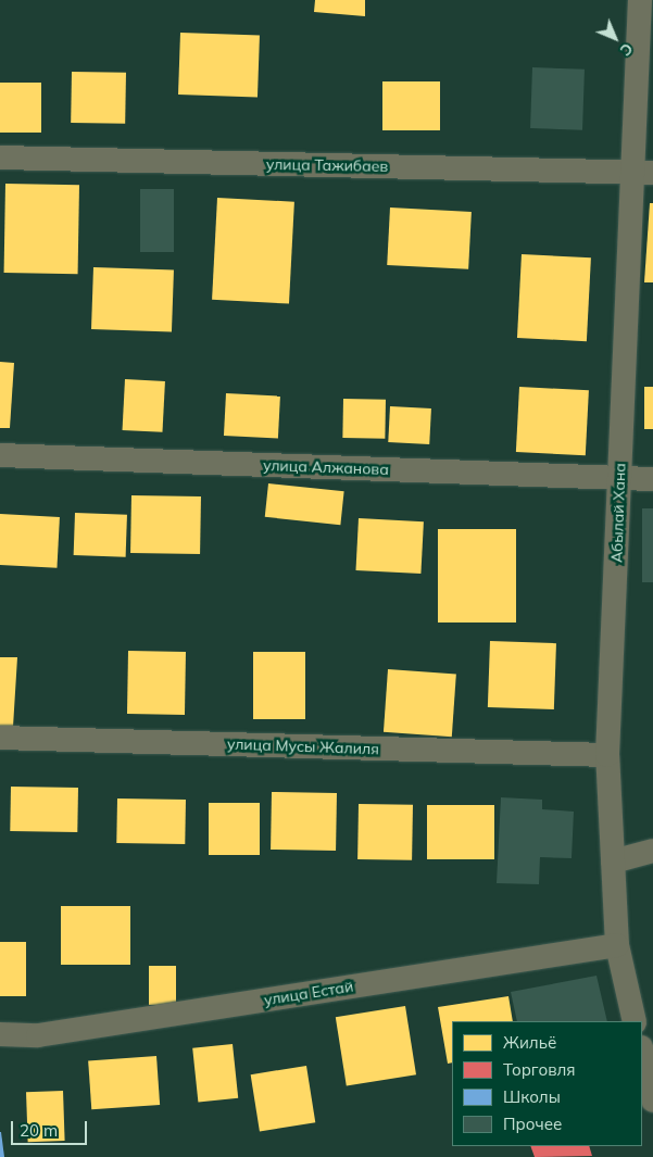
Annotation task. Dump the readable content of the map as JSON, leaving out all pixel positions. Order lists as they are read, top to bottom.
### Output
{
  "streets": {
    "street": [
      "улица Тажибаев",
      "улица Алжанова",
      "Абылай Хана",
      "улица Мусы Жалиля",
      "улица Естай"
    ]
  },
  "crossings": [
    ["улица Тажибаев", "Абылай Хана"],
    ["улица Алжанова", "Абылай Хана"],
    ["Абылай Хана", "улица Мусы Жалиля"],
    ["Абылай Хана", "улица Естай"]
  ],
  "legend": [
    "Жильё",
    "Торговля",
    "Школы",
    "Прочее"
  ],
  "scale_bar": "20 m",
  "north": "bottom right"
}
